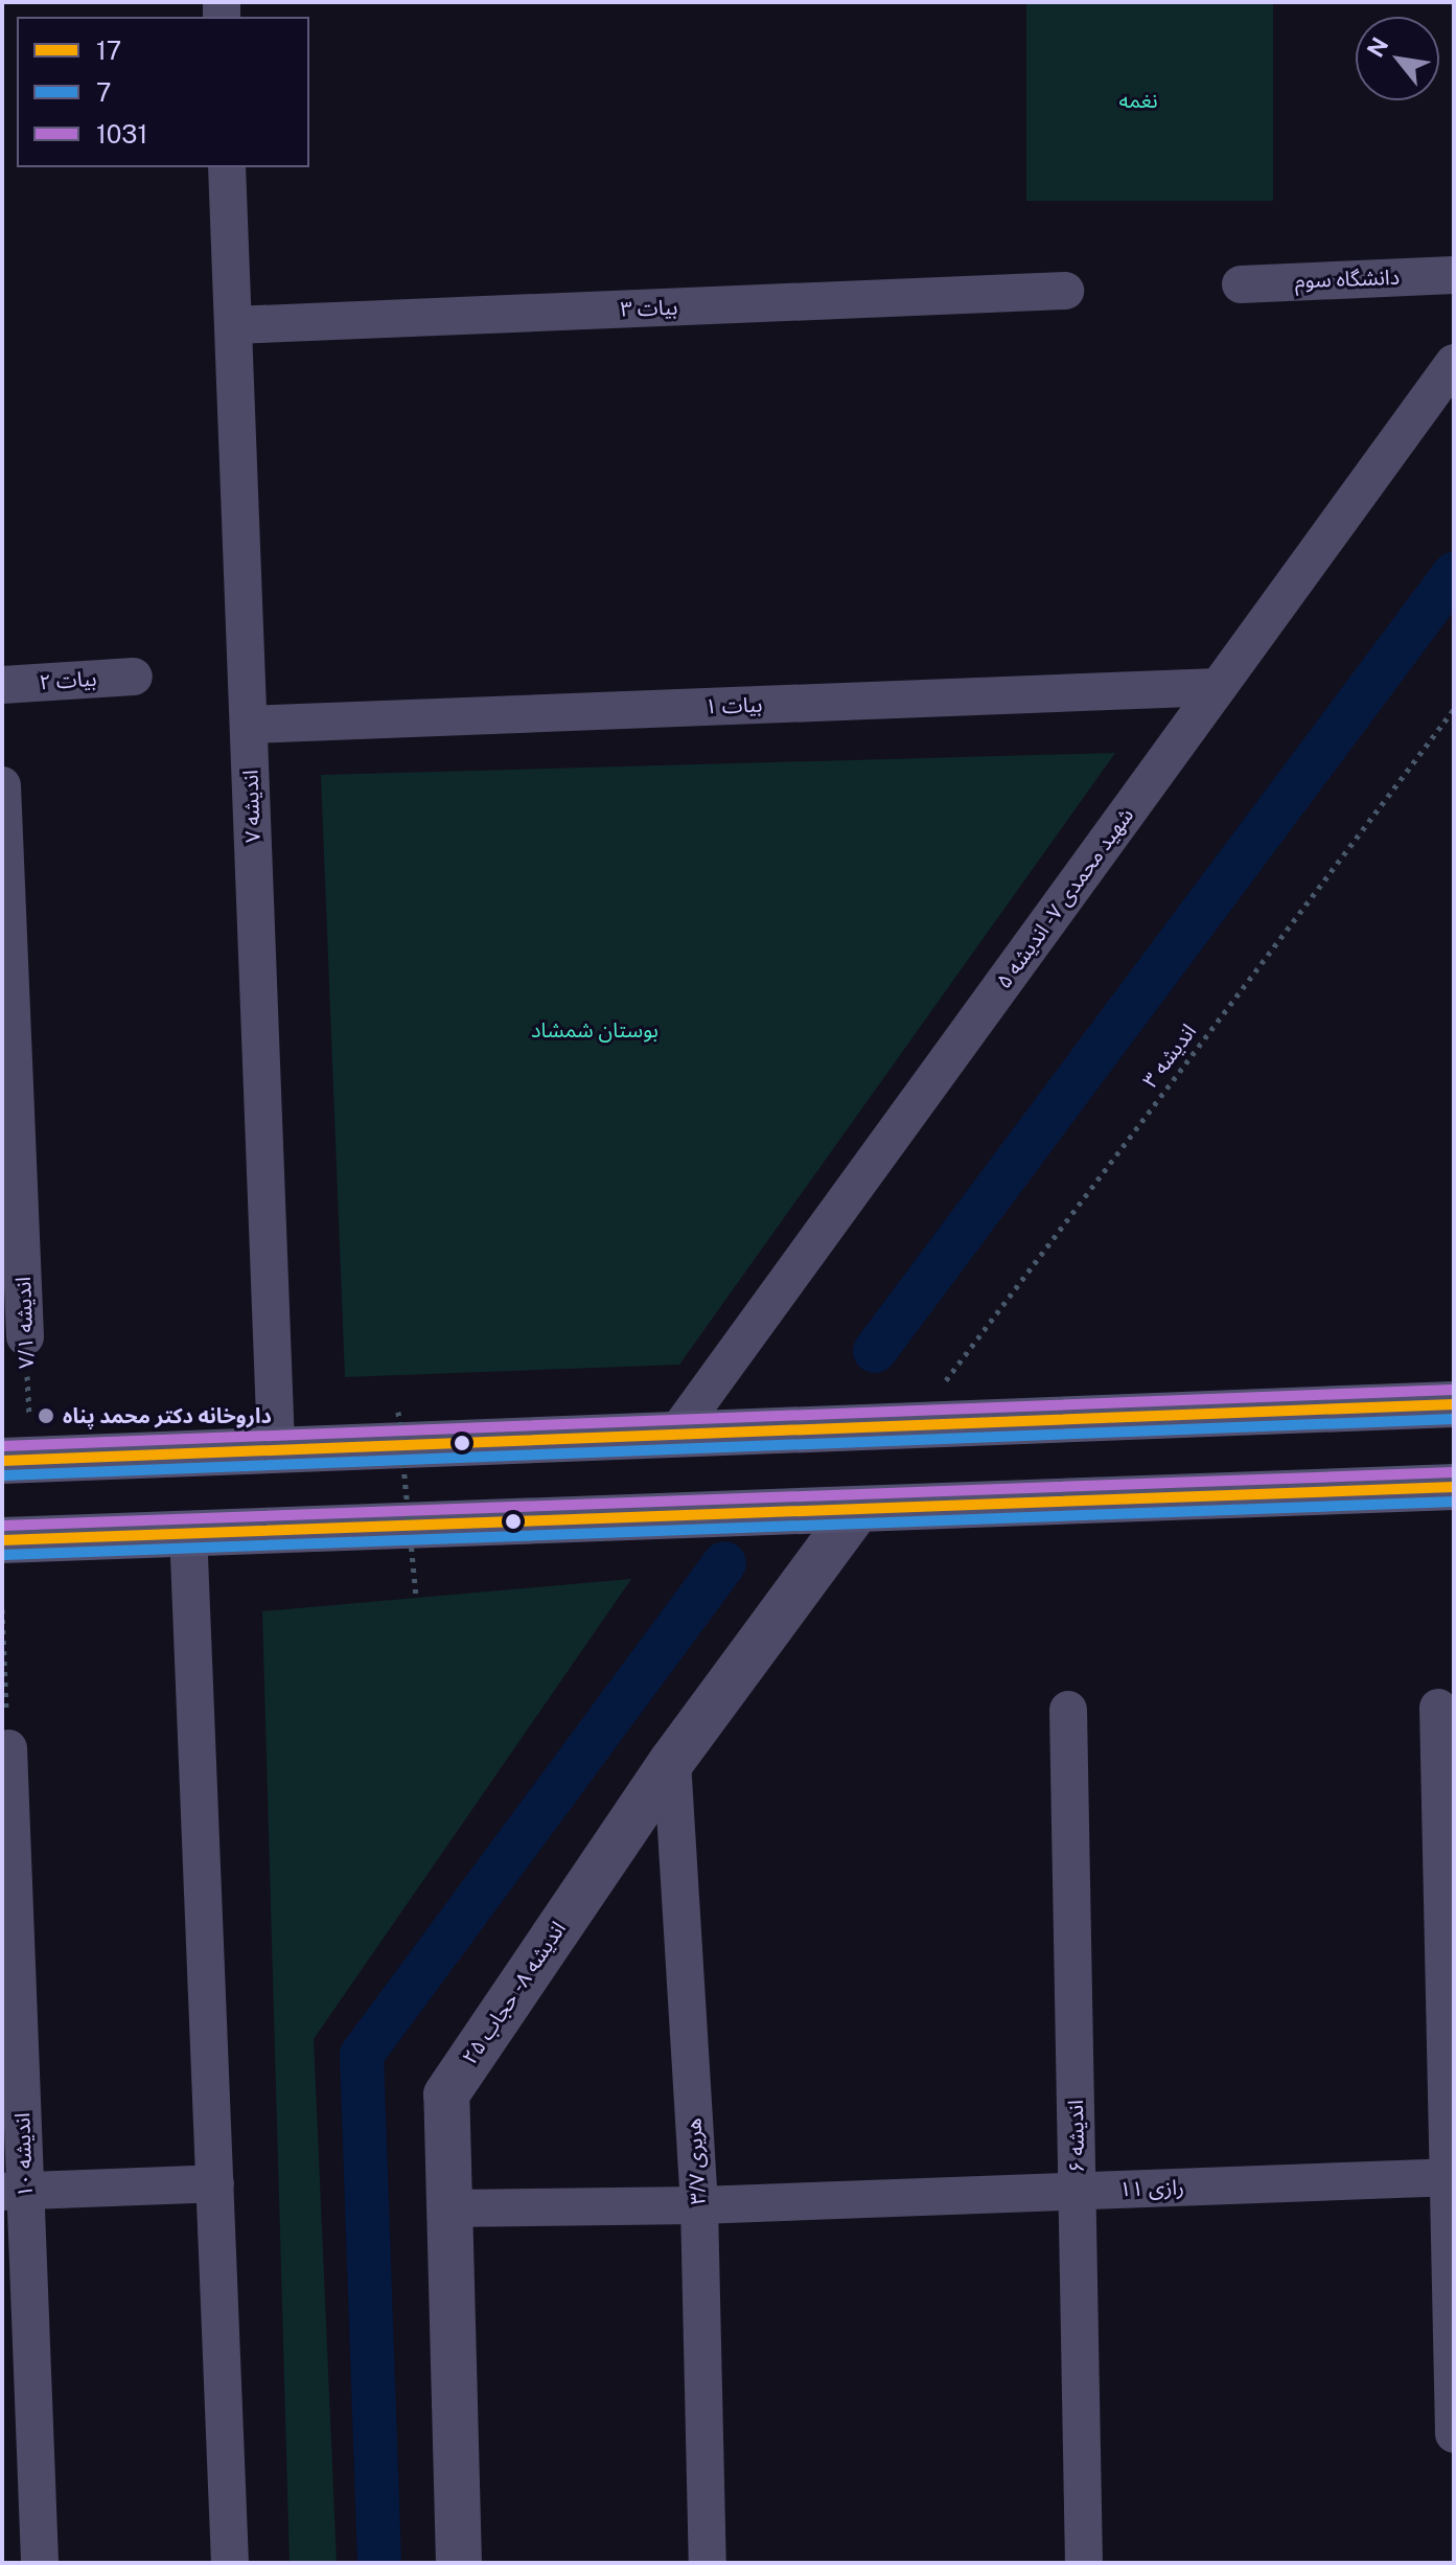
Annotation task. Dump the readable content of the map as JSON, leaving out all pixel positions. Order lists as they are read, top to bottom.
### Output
{
  "streets": {
    "street": [
      "دانشگاه سوم",
      "بیات ۳",
      "بیات ۲",
      "بیات ۱",
      "اندیشه ۷",
      "شهید محمدی ۷ - اندیشه ۵",
      "اندیشه ۷/۱",
      "اندیشه ۸ - حجاب ۲۵",
      "اندیشه ۶",
      "اندیشه ۱۰",
      "هریری ۳/۷",
      "رازی ۱۱"
    ],
    "path": ["اندیشه ۳"]
  },
  "crossings": [
    ["بیات ۳", "اندیشه ۷"],
    ["بیات ۱", "اندیشه ۷"],
    ["بیات ۱", "شهید محمدی ۷ - اندیشه ۵"],
    ["اندیشه ۸ - حجاب ۲۵", "هریری ۳/۷"],
    ["اندیشه ۸ - حجاب ۲۵", "رازی ۱۱"],
    ["اندیشه ۶", "رازی ۱۱"],
    ["هریری ۳/۷", "رازی ۱۱"]
  ],
  "parks": ["نغمه", "بوستان شمشاد"],
  "places": ["داروخانه دکتر محمد پناه"],
  "lines": ["transit line 1031", "transit line 17", "transit line 7"],
  "legend": ["17", "7", "1031"],
  "north": "top left"
}
